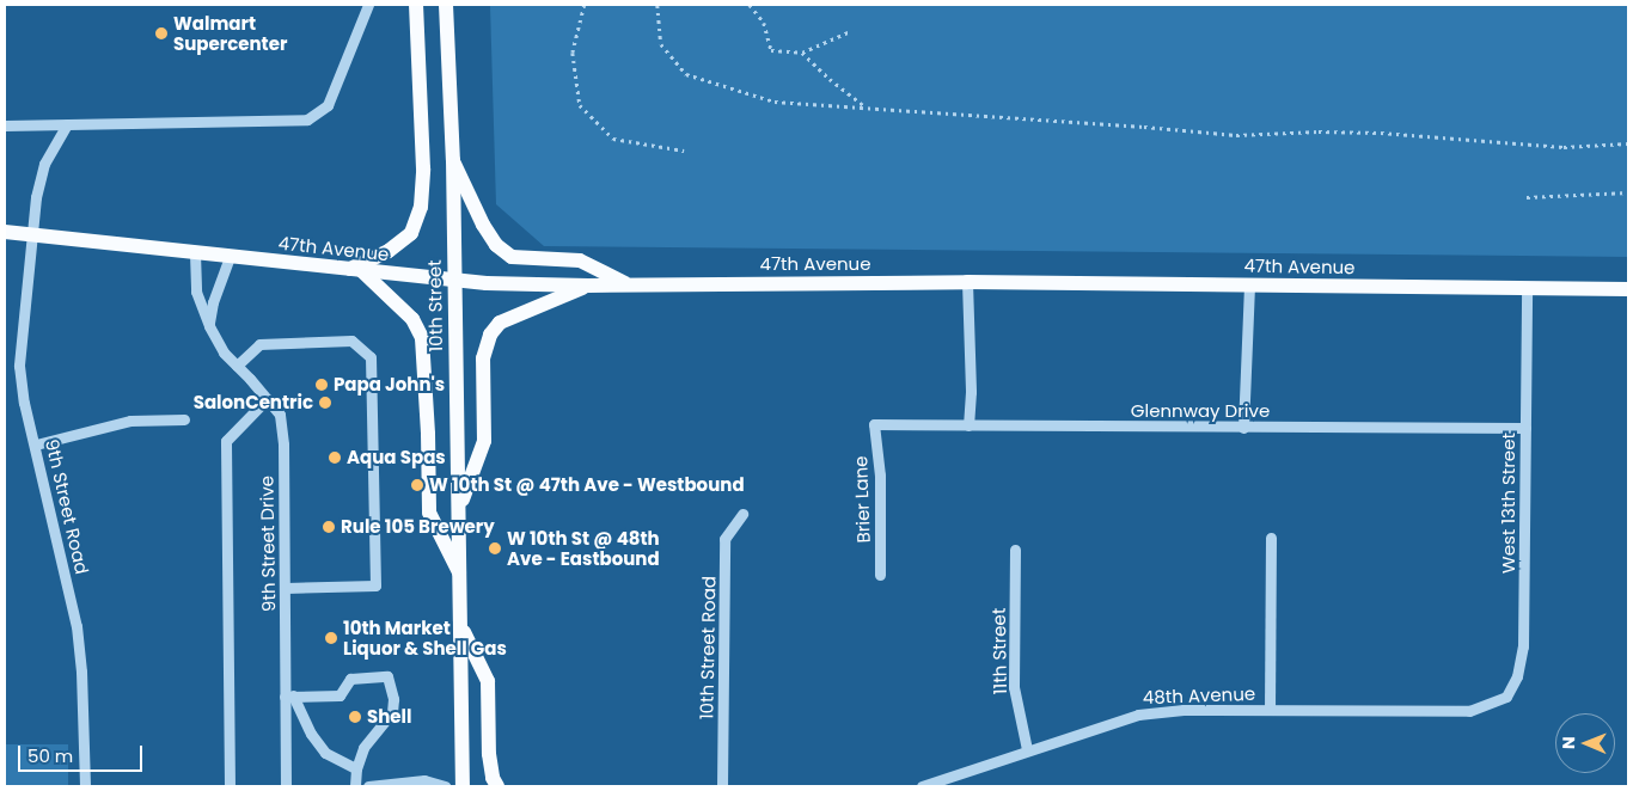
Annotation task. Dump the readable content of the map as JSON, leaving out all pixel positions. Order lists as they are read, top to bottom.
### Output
{
  "streets": {
    "main road": ["47th Avenue", "10th Street"],
    "street": [
      "Glennway Drive",
      "Brier Lane",
      "West 13th Street",
      "9th Street Road",
      "9th Street Drive",
      "10th Street Road",
      "11th Street",
      "48th Avenue"
    ]
  },
  "crossings": [
    ["47th Avenue", "10th Street"],
    ["47th Avenue", "West 13th Street"],
    ["47th Avenue", "9th Street Road"],
    ["47th Avenue", "9th Street Drive"],
    ["Glennway Drive", "Brier Lane"],
    ["Glennway Drive", "West 13th Street"],
    ["West 13th Street", "48th Avenue"],
    ["11th Street", "48th Avenue"]
  ],
  "places": [
    "Walmart Supercenter",
    "Papa John's",
    "SalonCentric",
    "Aqua Spas",
    "W 10th St @ 47th Ave - Westbound",
    "Rule 105 Brewery",
    "W 10th St @ 48th Ave - Eastbound",
    "10th Market Liquor & Shell Gas",
    "Shell"
  ],
  "scale_bar": "50 m",
  "north": "left"
}
